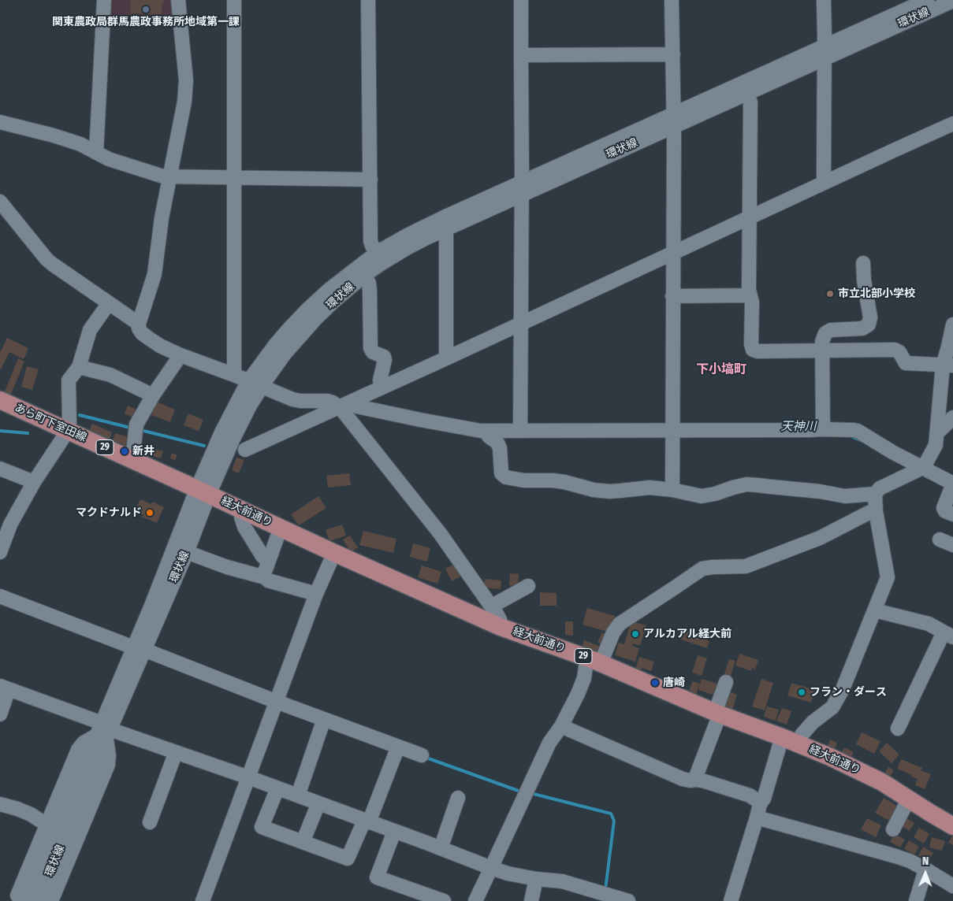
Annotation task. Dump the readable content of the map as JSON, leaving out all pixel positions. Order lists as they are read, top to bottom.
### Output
{
  "streets": {
    "main road": ["あら町下室田線", "29", "経大前通り"],
    "street": ["環状線"]
  },
  "crossings": [
    ["環状線", "あら町下室田線"],
    ["環状線", "経大前通り"],
    ["あら町下室田線", "経大前通り"]
  ],
  "districts": ["下小塙町"],
  "water": ["天神川"],
  "places": [
    "関東農政局群馬農政事務所地域第一課",
    "市立北部小学校",
    "新井",
    "マクドナルド",
    "アルカアル経大前",
    "唐崎",
    "フラン・ダース"
  ],
  "north": "top"
}
